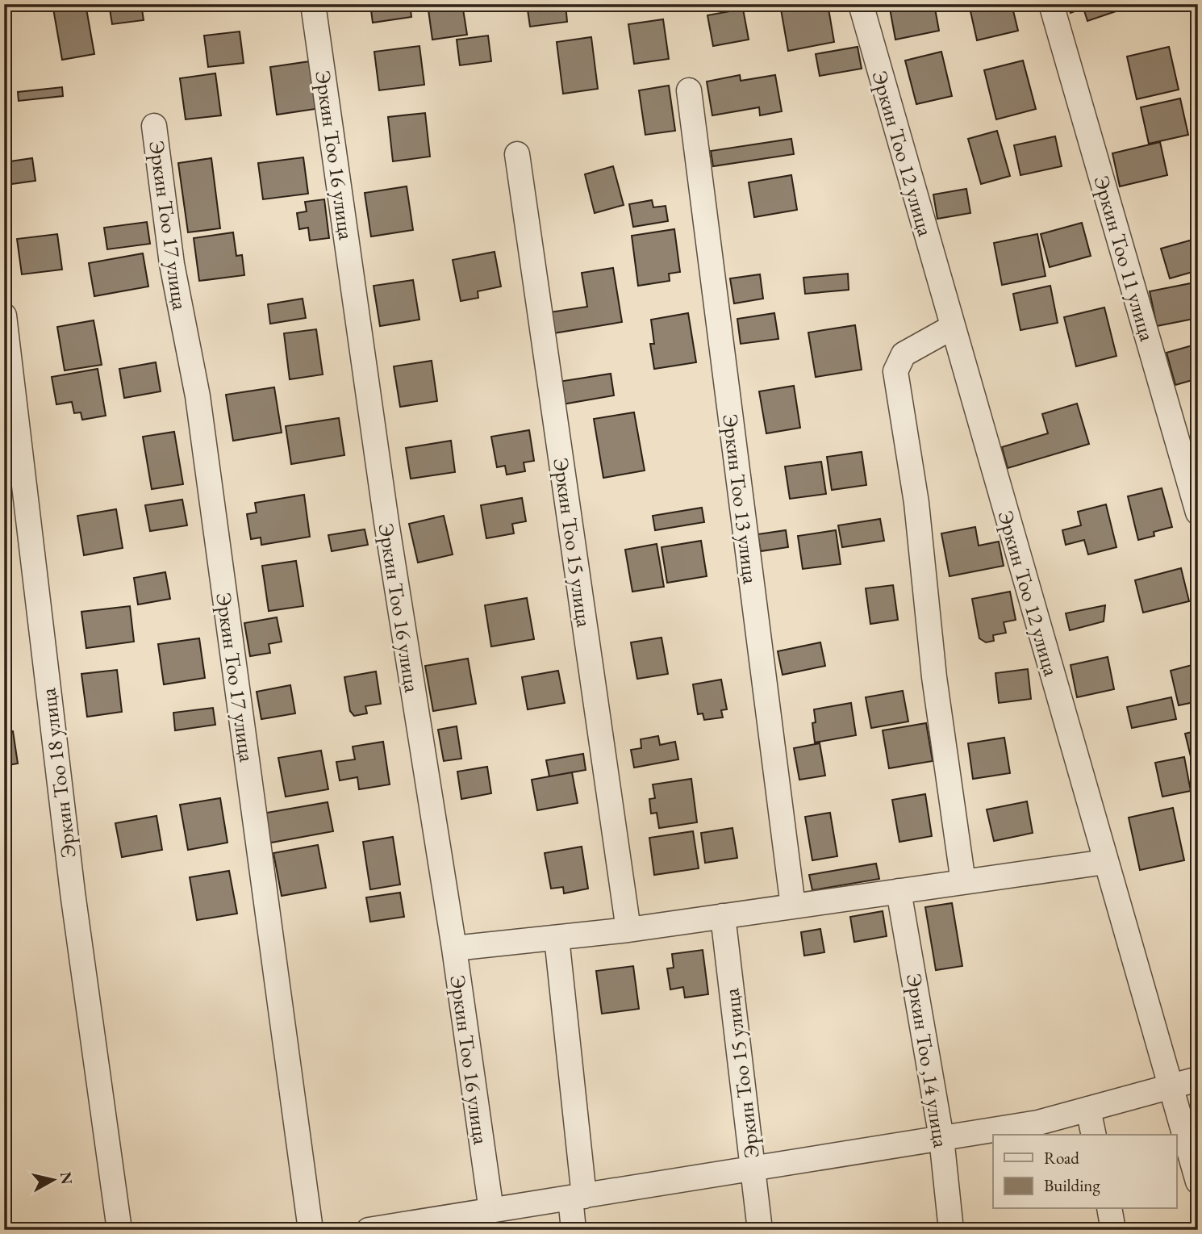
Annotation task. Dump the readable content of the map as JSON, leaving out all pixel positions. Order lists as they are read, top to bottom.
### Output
{
  "streets": {
    "street": [
      "Эркин Тоо 12 улица",
      "Эркин Тоо 16 улица",
      "Эркин Тоо 17 улица",
      "Эркин Тоо 11 улица",
      "Эркин Тоо 13 улица",
      "Эркин Тоо 15 улица",
      "Эркин Тоо 18 улица",
      "Эркин Тоо ,14 улица"
    ]
  },
  "legend": ["Road", "Building"],
  "north": "right"
}
